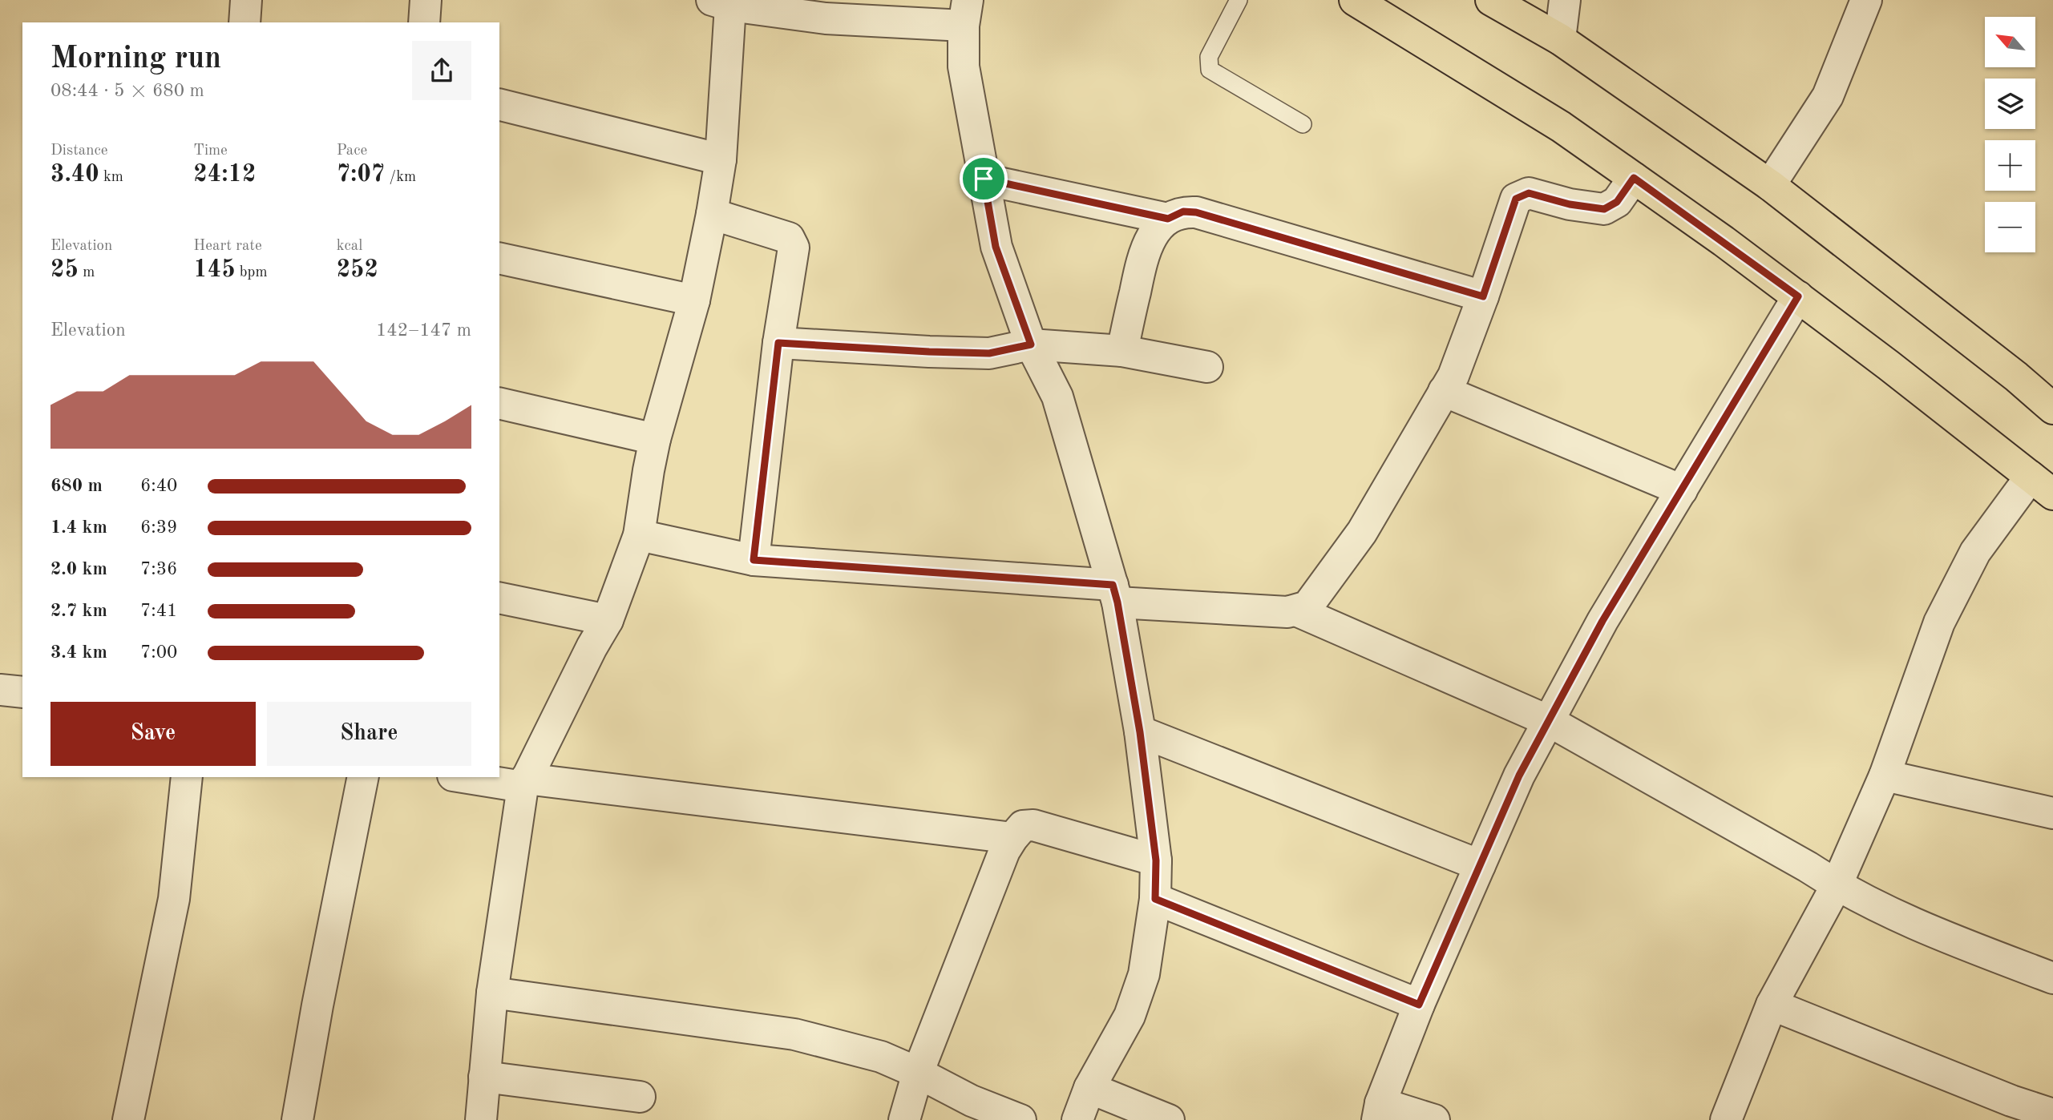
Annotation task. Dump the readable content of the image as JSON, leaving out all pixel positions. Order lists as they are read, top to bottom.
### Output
{
  "north": "top left",
  "page": {
    "map_buttons": ["+", "−"],
    "heading": ["Morning run", "08:44 · 5 × 680 m"],
    "stats": [
      ["Distance", "3.40 km"],
      ["Time", "24:12"],
      ["Pace", "7:07 /km"],
      ["Elevation", "25 m"],
      ["Heart rate", "145 bpm"],
      ["kcal", "252"]
    ],
    "chart": ["Elevation", "142–147 m"],
    "list": [
      {
        "name": "680 m",
        "note": "6:40"
      },
      {
        "name": "1.4 km",
        "note": "6:39"
      },
      {
        "name": "2.0 km",
        "note": "7:36"
      },
      {
        "name": "2.7 km",
        "note": "7:41"
      },
      {
        "name": "3.4 km",
        "note": "7:00"
      }
    ],
    "buttons": ["Save", "Share"]
  }
}
